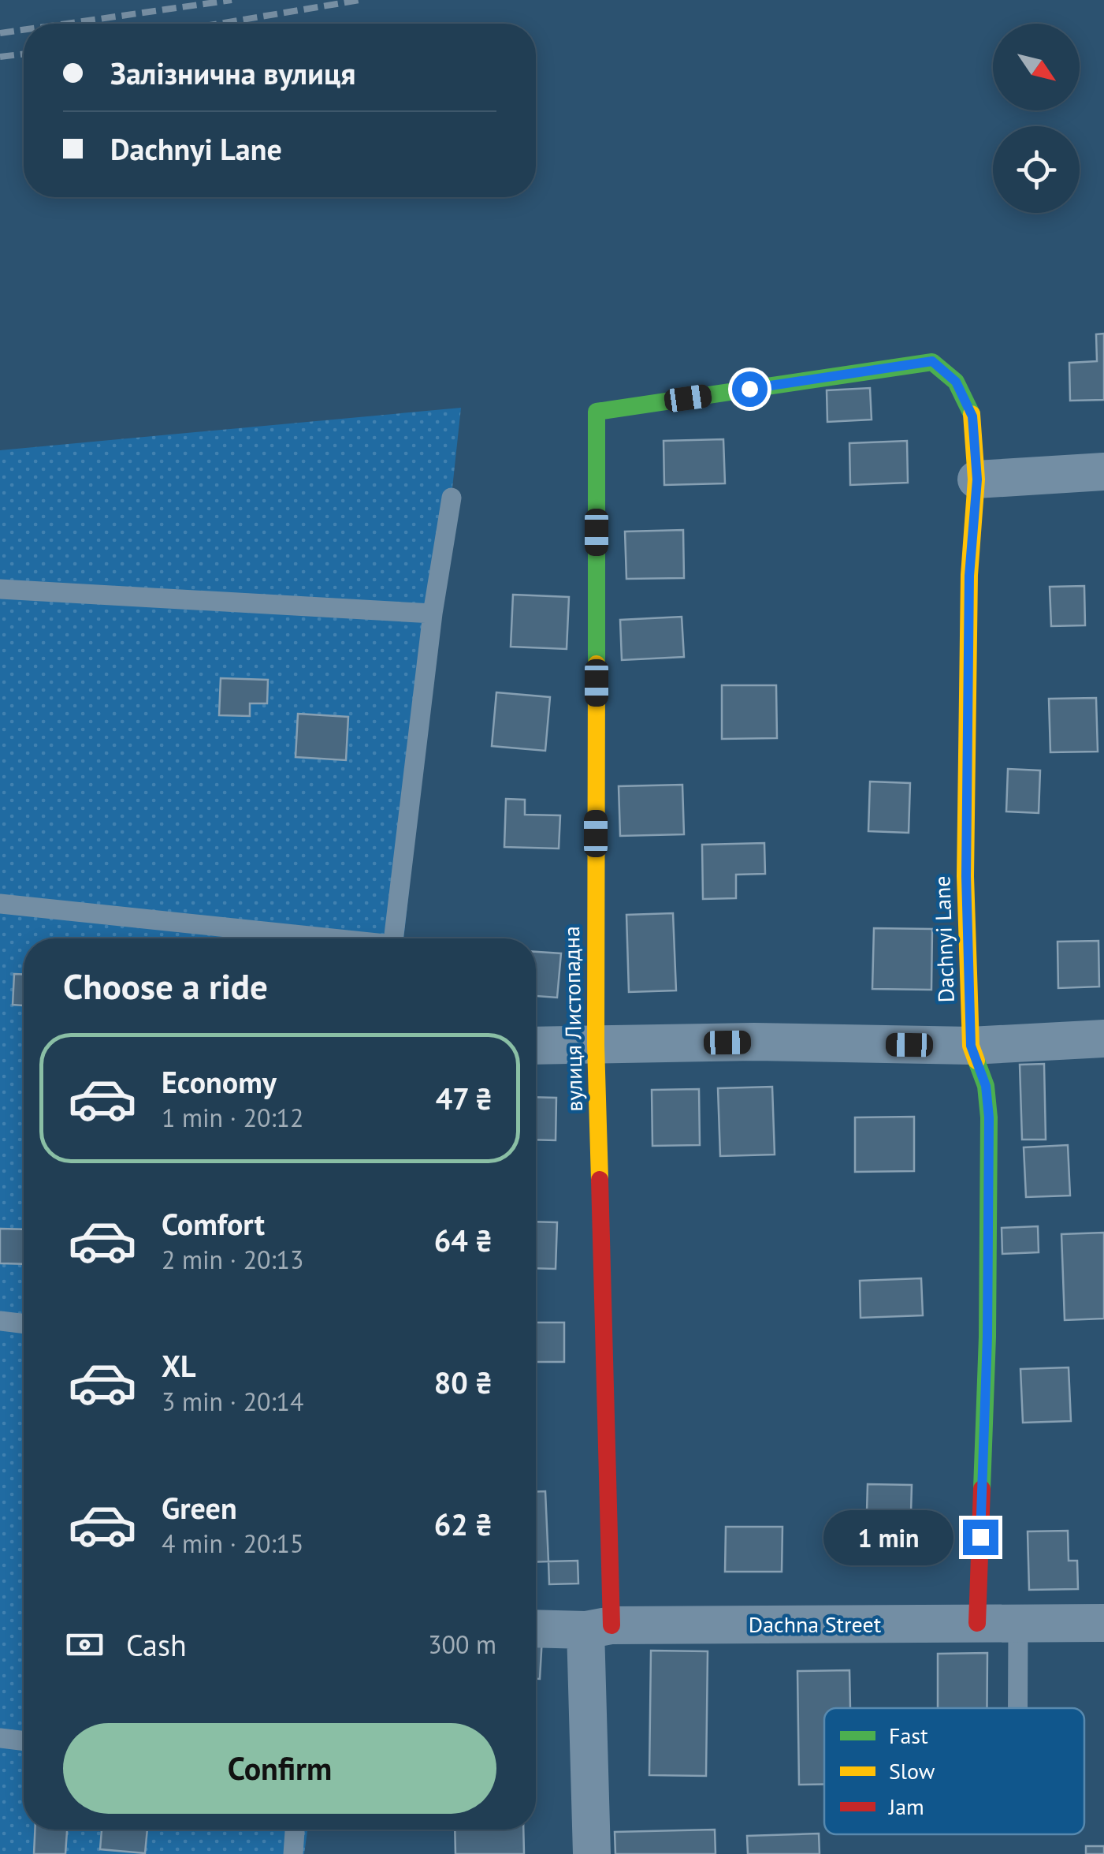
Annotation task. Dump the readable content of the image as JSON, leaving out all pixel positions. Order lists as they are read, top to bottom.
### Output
{
  "streets": {
    "street": ["Dachnyi Lane", "вулиця Листопадна", "Dachna Street"]
  },
  "crossings": [
    ["Dachnyi Lane", "вулиця Листопадна"],
    ["Dachnyi Lane", "Dachna Street"],
    ["вулиця Листопадна", "Dachna Street"]
  ],
  "legend": ["Fast", "Slow", "Jam"],
  "north": "bottom right",
  "page": {
    "banner": ["Залізнична вулиця", "Dachnyi Lane"],
    "heading": "Choose a ride",
    "list": [
      {
        "name": "Economy",
        "note": "1 min · 20:12",
        "value": "47 ₴"
      },
      {
        "name": "Comfort",
        "note": "2 min · 20:13",
        "value": "64 ₴"
      },
      {
        "name": "XL",
        "note": "3 min · 20:14",
        "value": "80 ₴"
      },
      {
        "name": "Green",
        "note": "4 min · 20:15",
        "value": "62 ₴"
      }
    ],
    "bubble": "1 min",
    "pay": ["Cash", "300 m"],
    "buttons": "Confirm"
  }
}
